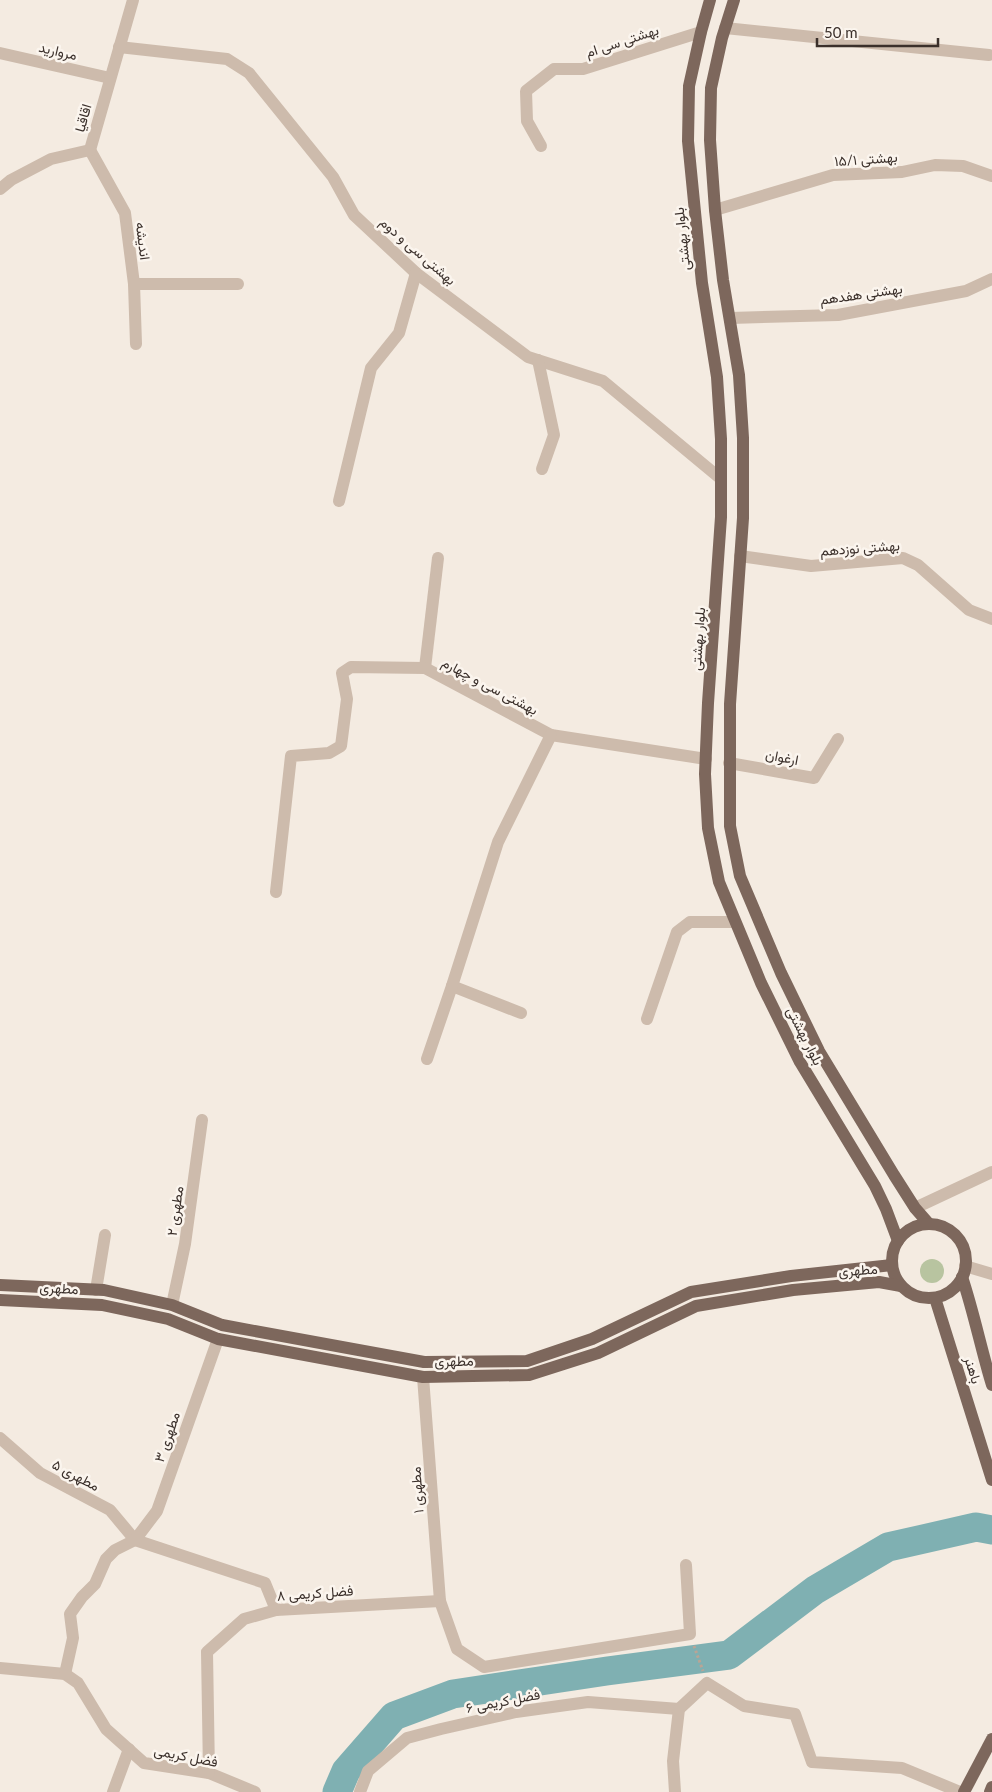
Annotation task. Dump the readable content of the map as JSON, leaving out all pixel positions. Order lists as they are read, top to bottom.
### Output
{
  "streets": {
    "main road": ["بلوار بهشتی", "مطهری", "باهنر"],
    "street": [
      "بهشتی سی ام",
      "مروارید",
      "اقاقیا",
      "۱۵/۱ بهشتی",
      "اندیشه",
      "بهشتی سی و دوم",
      "بهشتی هفدهم",
      "بهشتی نوزدهم",
      "بهشتی سی و چهارم",
      "ارغوان",
      "مطهری ۲",
      "مطهری ۳",
      "مطهری ۵",
      "مطهری ۱",
      "فضل کریمی ۸",
      "فضل کریمی ۶",
      "فضل کریمی"
    ]
  },
  "crossings": [
    ["بهشتی سی ام", "بلوار بهشتی"],
    ["مروارید", "اقاقیا"],
    ["اقاقیا", "اندیشه"],
    ["اقاقیا", "بهشتی سی و دوم"],
    ["۱۵/۱ بهشتی", "بلوار بهشتی"],
    ["بلوار بهشتی", "بهشتی سی و دوم"],
    ["بلوار بهشتی", "بهشتی هفدهم"],
    ["بلوار بهشتی", "بهشتی نوزدهم"],
    ["بلوار بهشتی", "بهشتی سی و چهارم"],
    ["بلوار بهشتی", "ارغوان"],
    ["بلوار بهشتی", "مطهری"],
    ["بلوار بهشتی", "باهنر"],
    ["مطهری ۲", "مطهری"],
    ["مطهری", "باهنر"],
    ["مطهری", "مطهری ۳"],
    ["مطهری", "مطهری ۱"],
    ["مطهری ۳", "مطهری ۵"],
    ["مطهری ۱", "فضل کریمی ۸"],
    ["فضل کریمی ۸", "فضل کریمی"]
  ],
  "scale_bar": "50 m"
}
